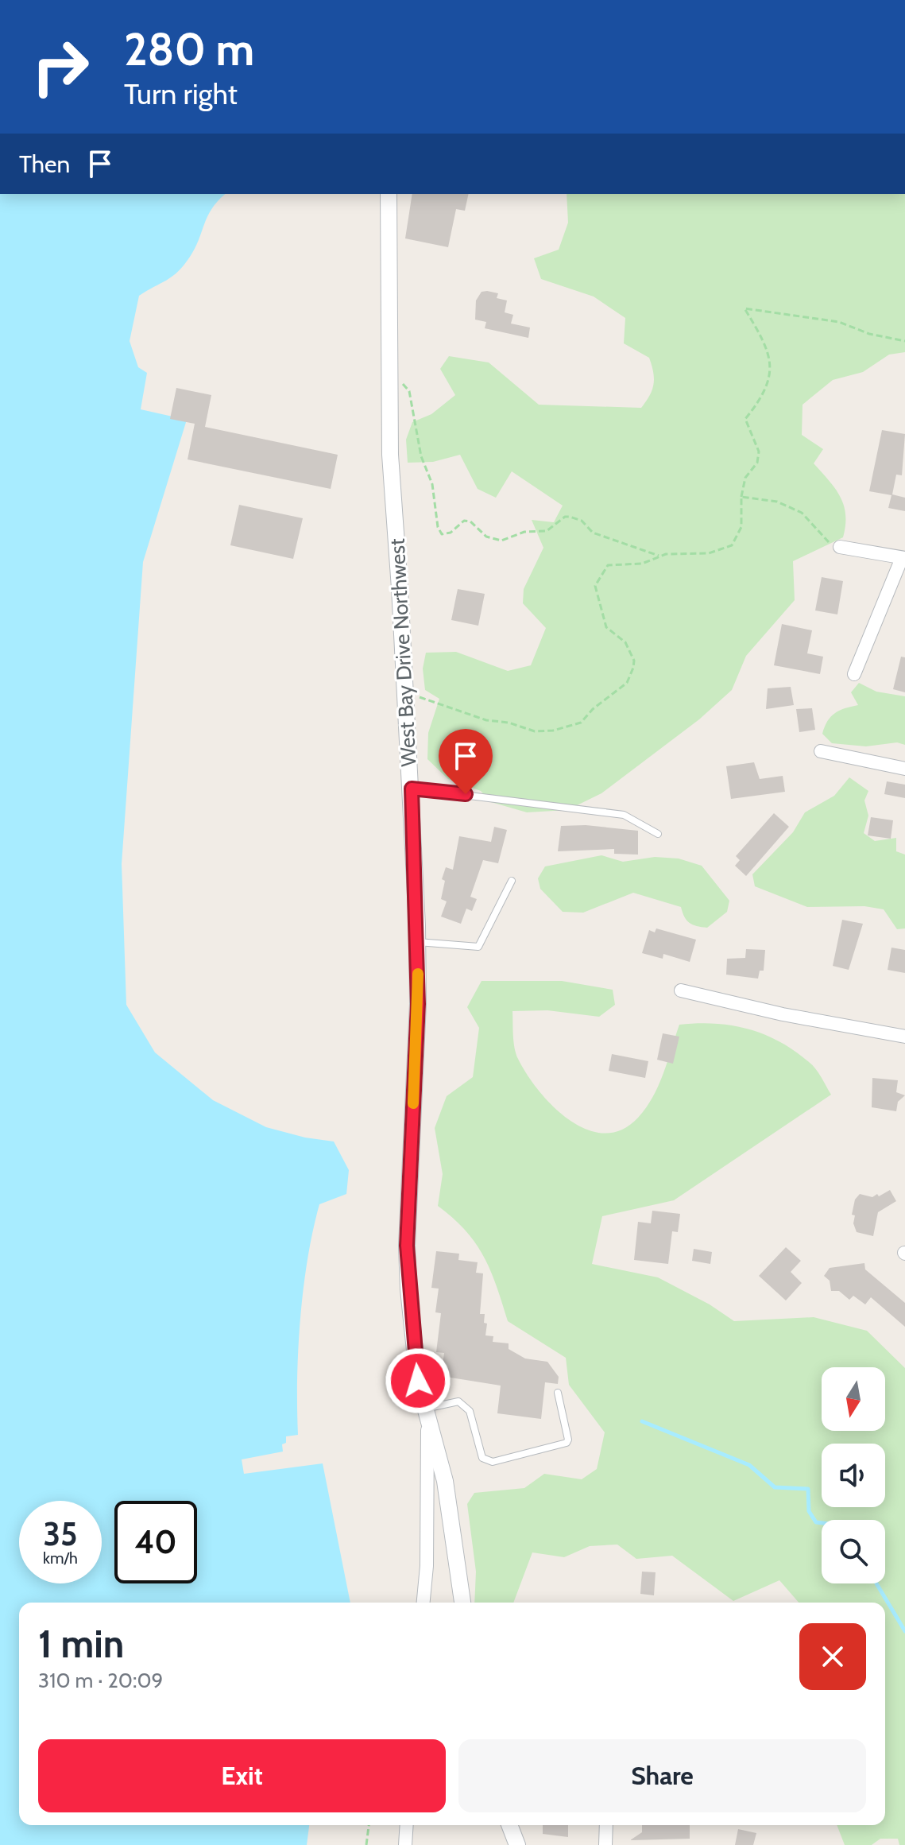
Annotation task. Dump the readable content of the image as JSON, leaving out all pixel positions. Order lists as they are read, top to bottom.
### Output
{
  "streets": {
    "street": ["West Bay Drive Northwest"]
  },
  "north": "bottom",
  "page": {
    "turn": ["280 m", "Turn right"],
    "then": "Then",
    "speed": "35 km/h",
    "limit": "40",
    "heading": ["1 min", "310 m · 20:09"],
    "buttons": ["Exit", "Share"]
  }
}
